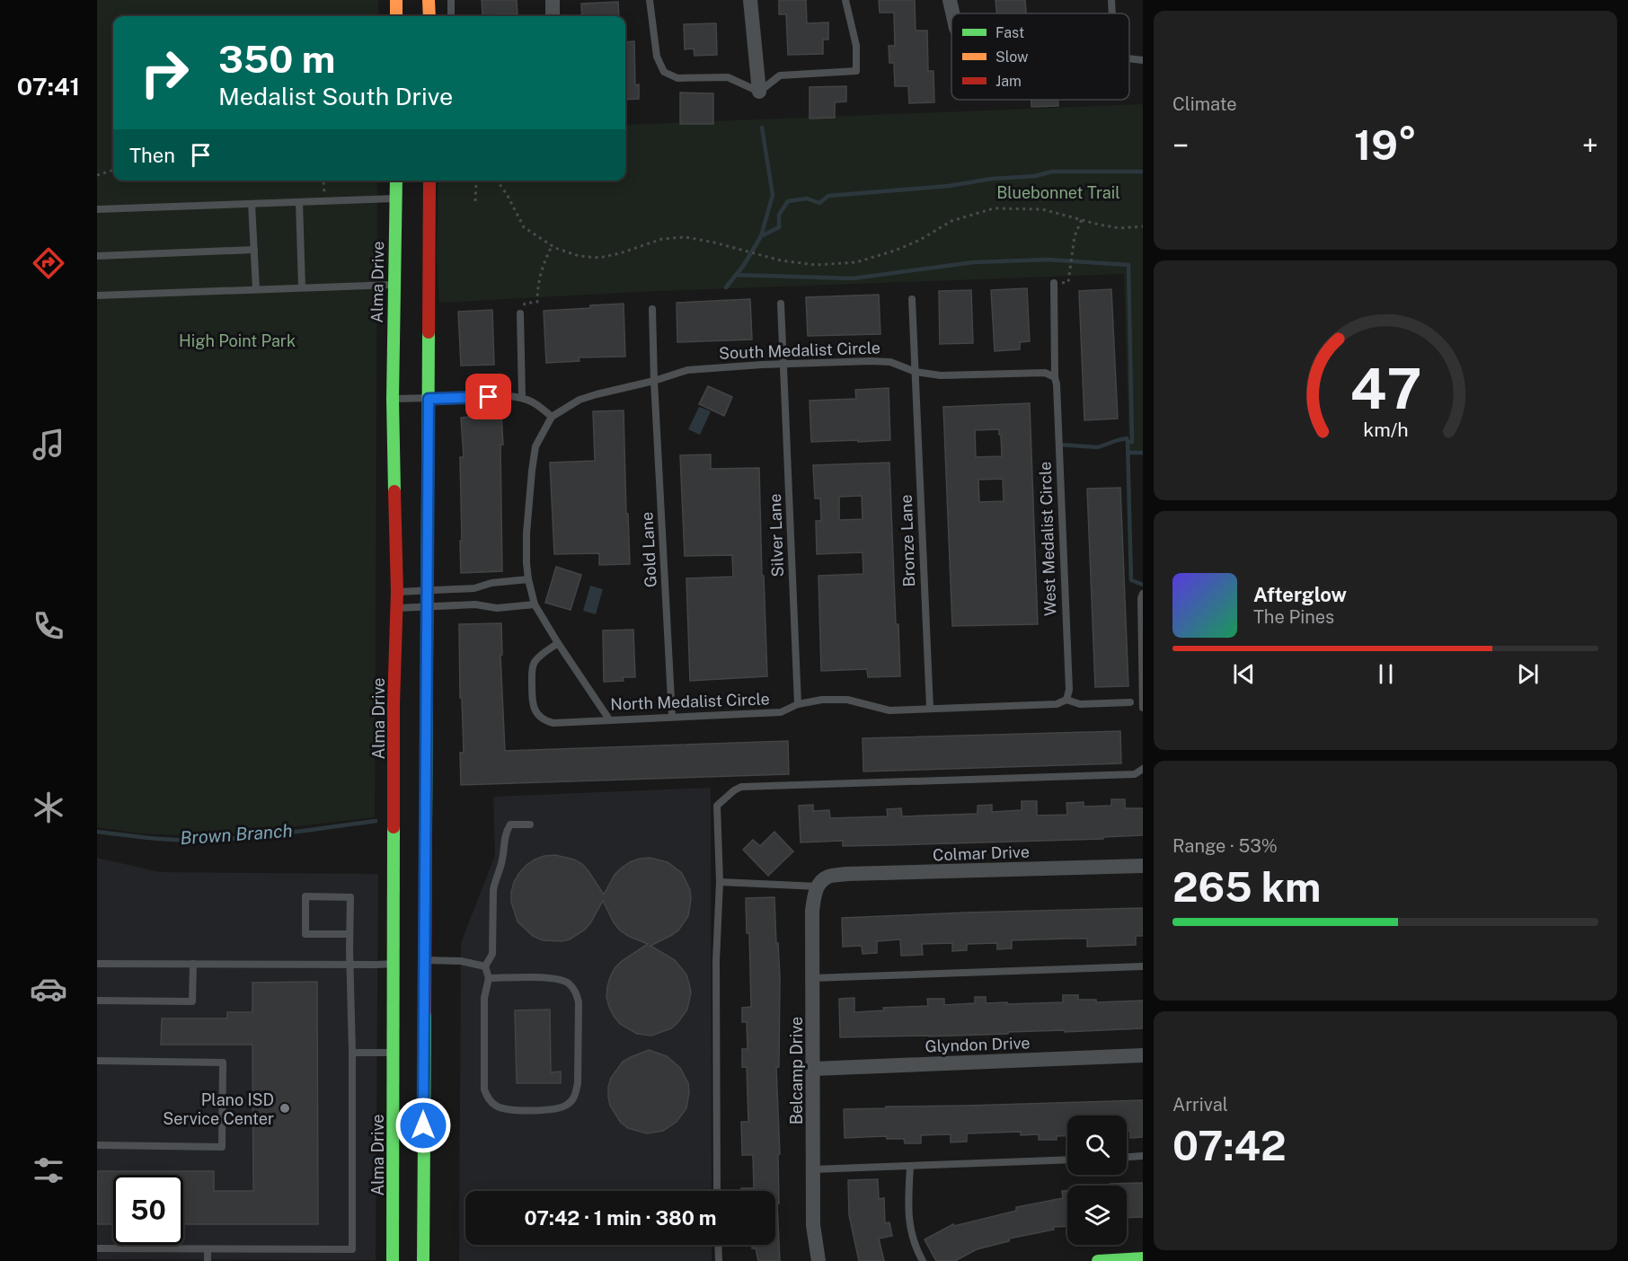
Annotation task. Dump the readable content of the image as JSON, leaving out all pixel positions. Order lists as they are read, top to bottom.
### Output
{
  "streets": {
    "main road": ["Alma Drive"],
    "street": ["Colmar Drive", "Glyndon Drive", "Belcamp Drive"],
    "lane": [
      "South Medalist Circle",
      "Silver Lane",
      "West Medalist Circle",
      "Bronze Lane",
      "Gold Lane",
      "North Medalist Circle"
    ]
  },
  "crossings": [
    ["South Medalist Circle", "Silver Lane"],
    ["South Medalist Circle", "West Medalist Circle"],
    ["South Medalist Circle", "Bronze Lane"],
    ["South Medalist Circle", "Gold Lane"],
    ["Silver Lane", "North Medalist Circle"],
    ["West Medalist Circle", "North Medalist Circle"],
    ["Bronze Lane", "North Medalist Circle"],
    ["Gold Lane", "North Medalist Circle"],
    ["Colmar Drive", "Belcamp Drive"],
    ["Glyndon Drive", "Belcamp Drive"]
  ],
  "water": ["Brown Branch"],
  "parks": ["Bluebonnet Trail", "High Point Park"],
  "places": ["Plano ISD Service Center"],
  "legend": ["Fast", "Slow", "Jam"],
  "page": {
    "tabs": "07:41",
    "tile": [
      "Climate",
      ["Range · 53%", "265 km"],
      ["Arrival", "07:42"]
    ],
    "turn": ["350 m", "Medalist South Drive"],
    "heat": ["−", "19°", "+"],
    "then": "Then",
    "song": ["Afterglow", "The Pines"],
    "limit": "50",
    "trip": "07:42 · 1 min · 380 m",
    "gauge": ["47", "km/h"]
  }
}
